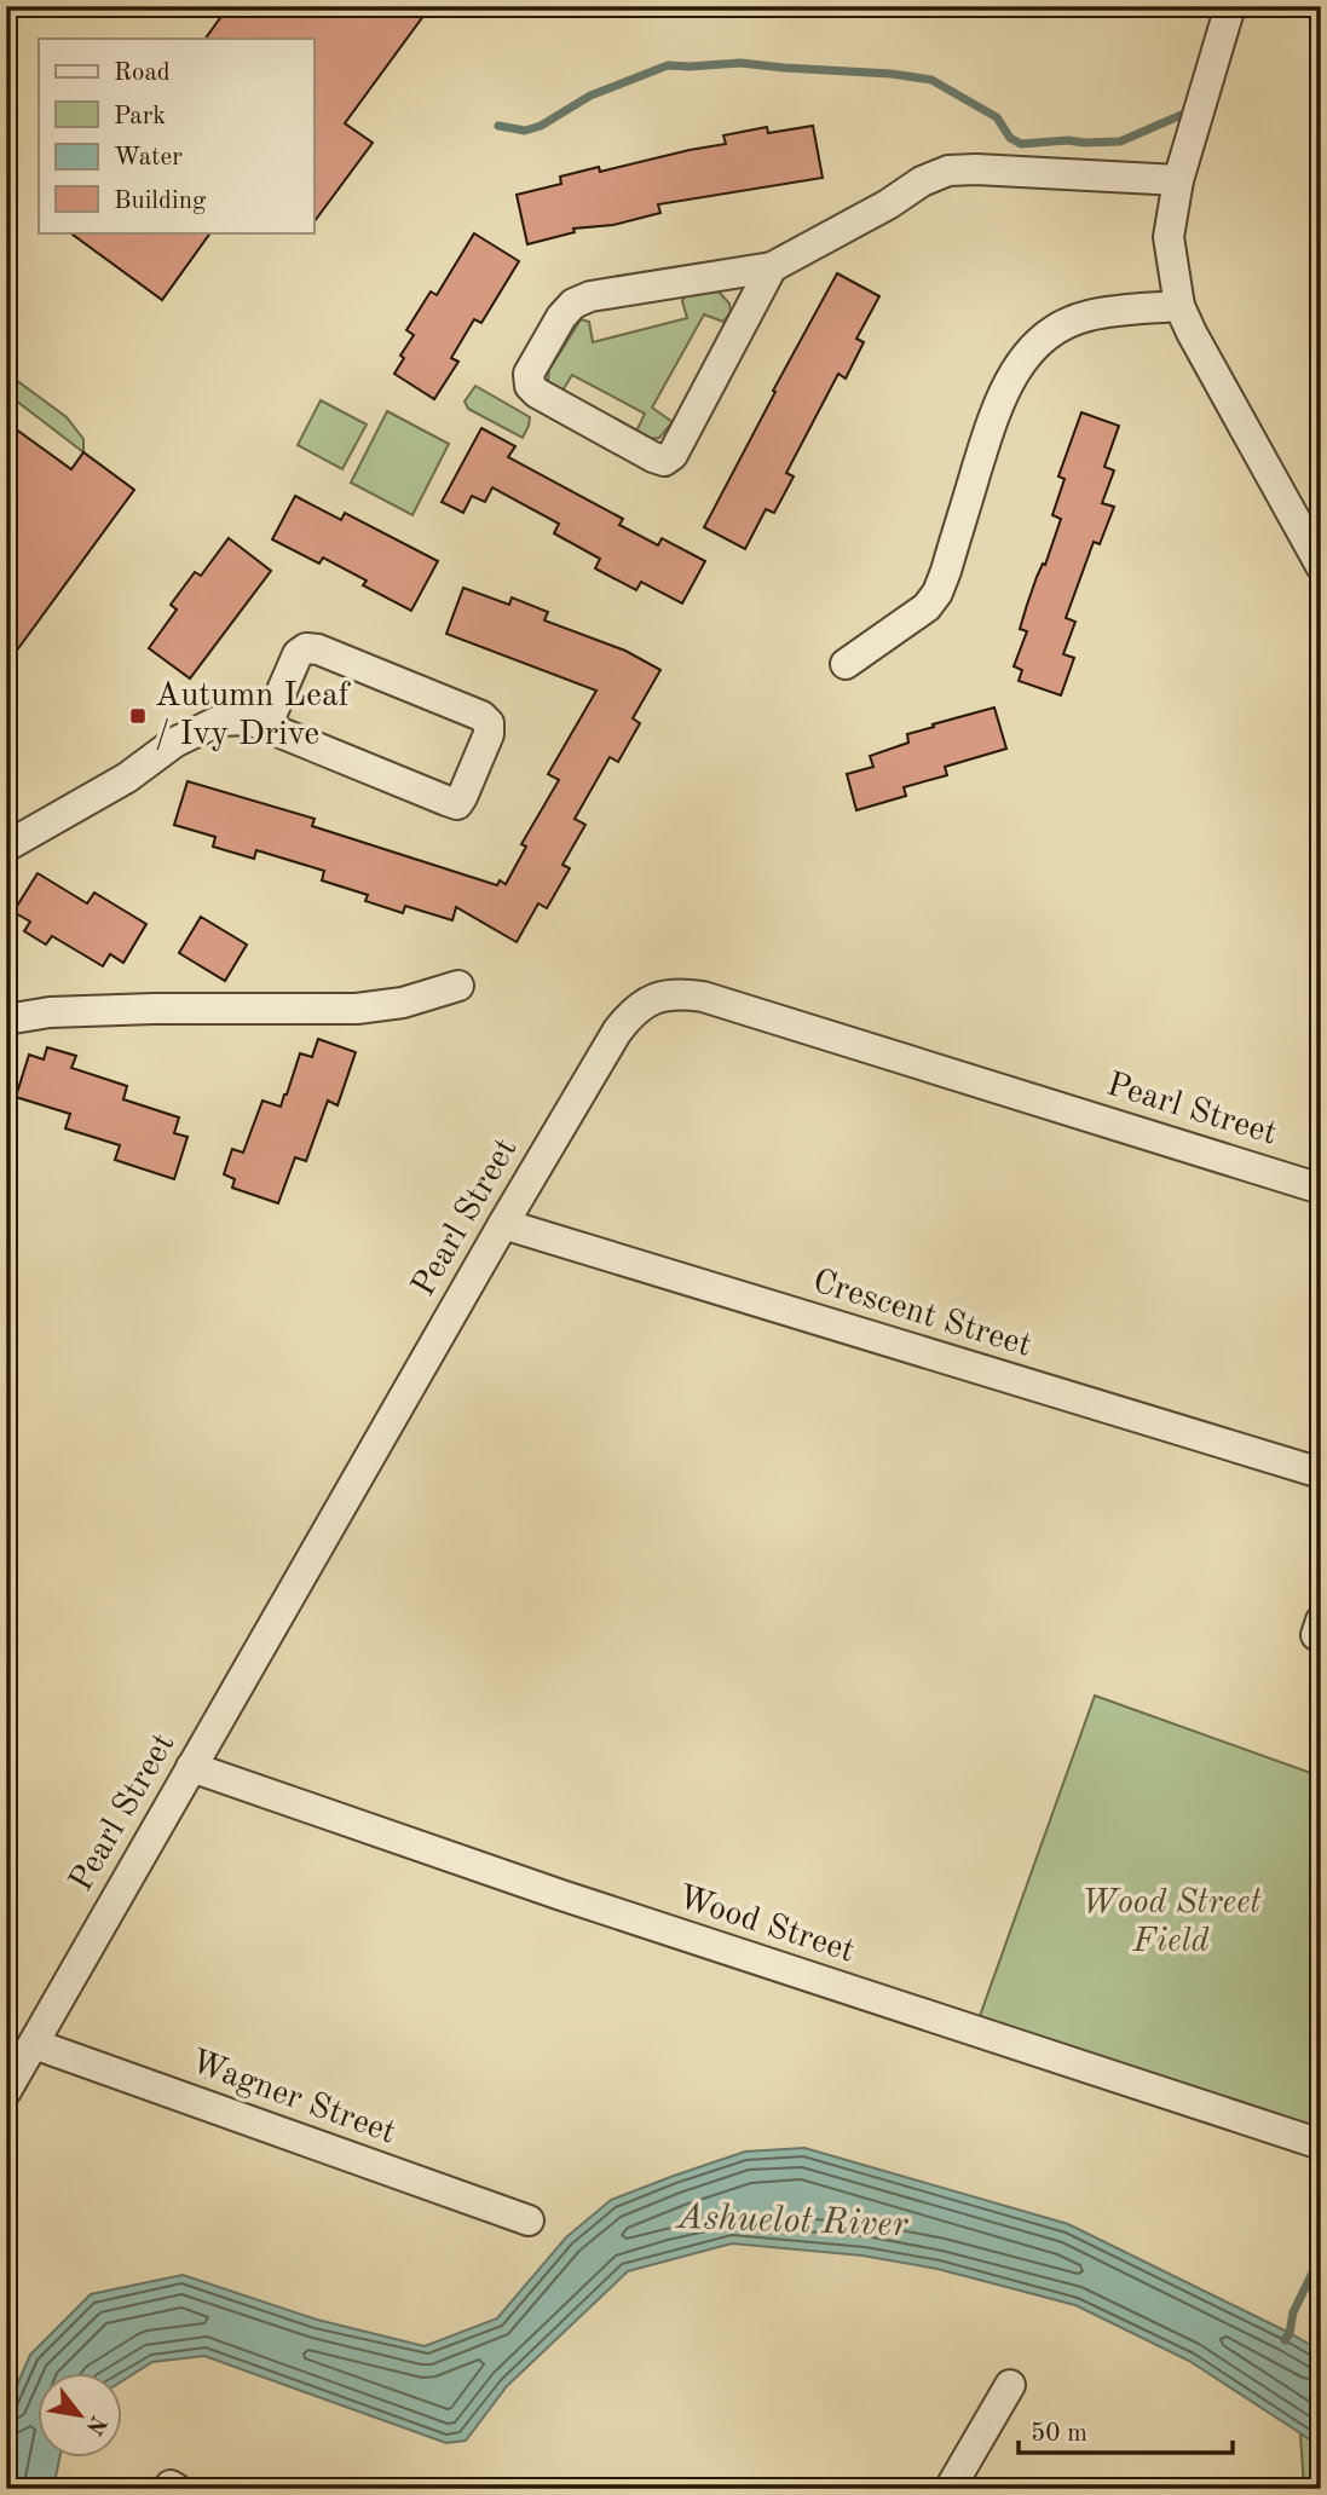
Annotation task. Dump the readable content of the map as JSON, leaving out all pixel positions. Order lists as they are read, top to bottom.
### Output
{
  "streets": {
    "street": [
      "Pearl Street",
      "Crescent Street",
      "Wood Street",
      "Wagner Street"
    ]
  },
  "crossings": [
    ["Pearl Street", "Crescent Street"],
    ["Pearl Street", "Wood Street"],
    ["Pearl Street", "Wagner Street"]
  ],
  "water": ["Ashuelot River"],
  "parks": ["Wood Street Field"],
  "places": {
    "transit": ["Autumn Leaf / Ivy Drive"]
  },
  "legend": [
    "Road",
    "Park",
    "Water",
    "Building"
  ],
  "scale_bar": "50 m",
  "north": "bottom right"
}
